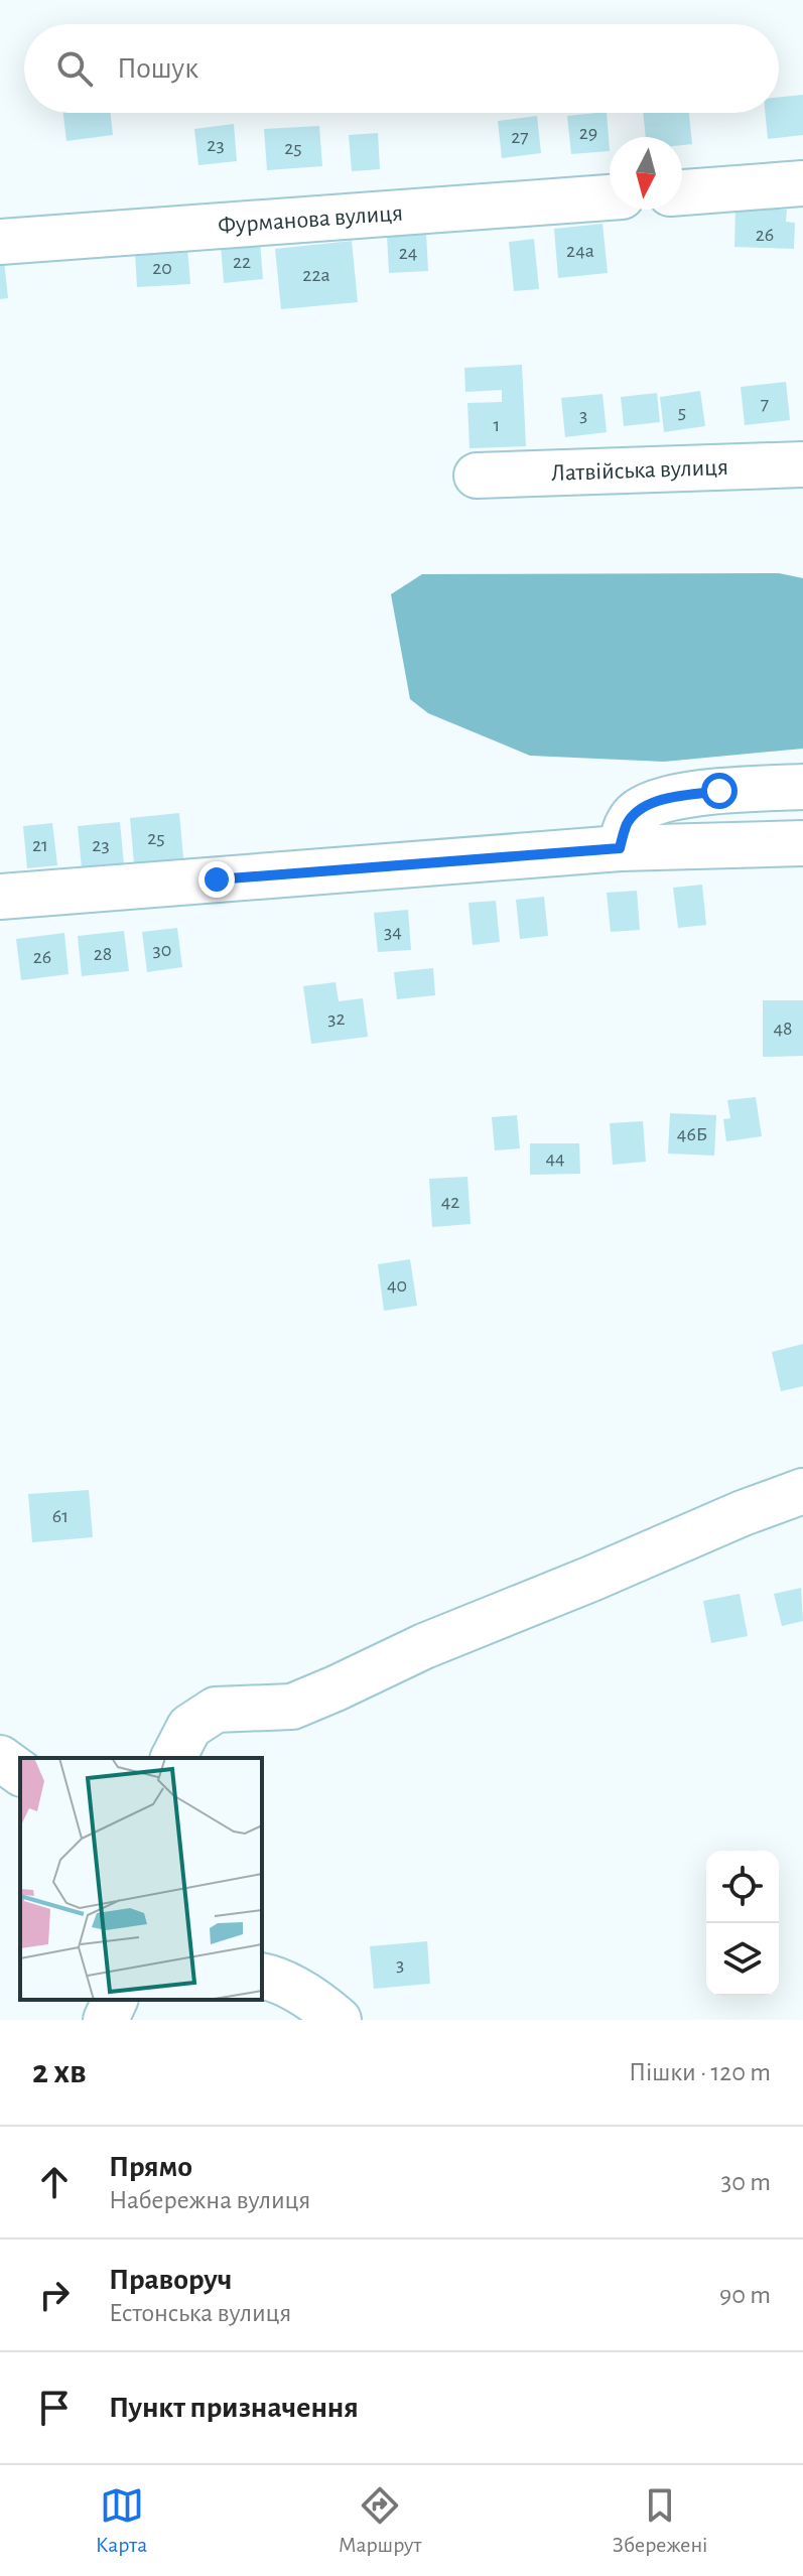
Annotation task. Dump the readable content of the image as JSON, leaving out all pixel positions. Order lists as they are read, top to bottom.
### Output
{
  "streets": {
    "street": ["Фурманова вулиця", "Латвiйська вулиця"]
  },
  "house_numbers": [
    "29",
    "27",
    "23",
    "25",
    "26",
    "24а",
    "24",
    "22",
    "20",
    "22а",
    "7",
    "5",
    "3",
    "1",
    "25",
    "21",
    "23",
    "34",
    "30",
    "28",
    "26",
    "32",
    "48",
    "46Б",
    "44",
    "42",
    "40",
    "61",
    "3"
  ],
  "north": "bottom",
  "page": {
    "search": "Пошук",
    "heading": ["2 хв", "Пішки · 120 m"],
    "list": [
      ["Прямо", "Набережна вулиця", "30 m"],
      ["Праворуч", "Естонська вулиця", "90 m"],
      "Пункт призначення"
    ],
    "nav": ["Карта", "Маршрут", "Збережені"]
  }
}
